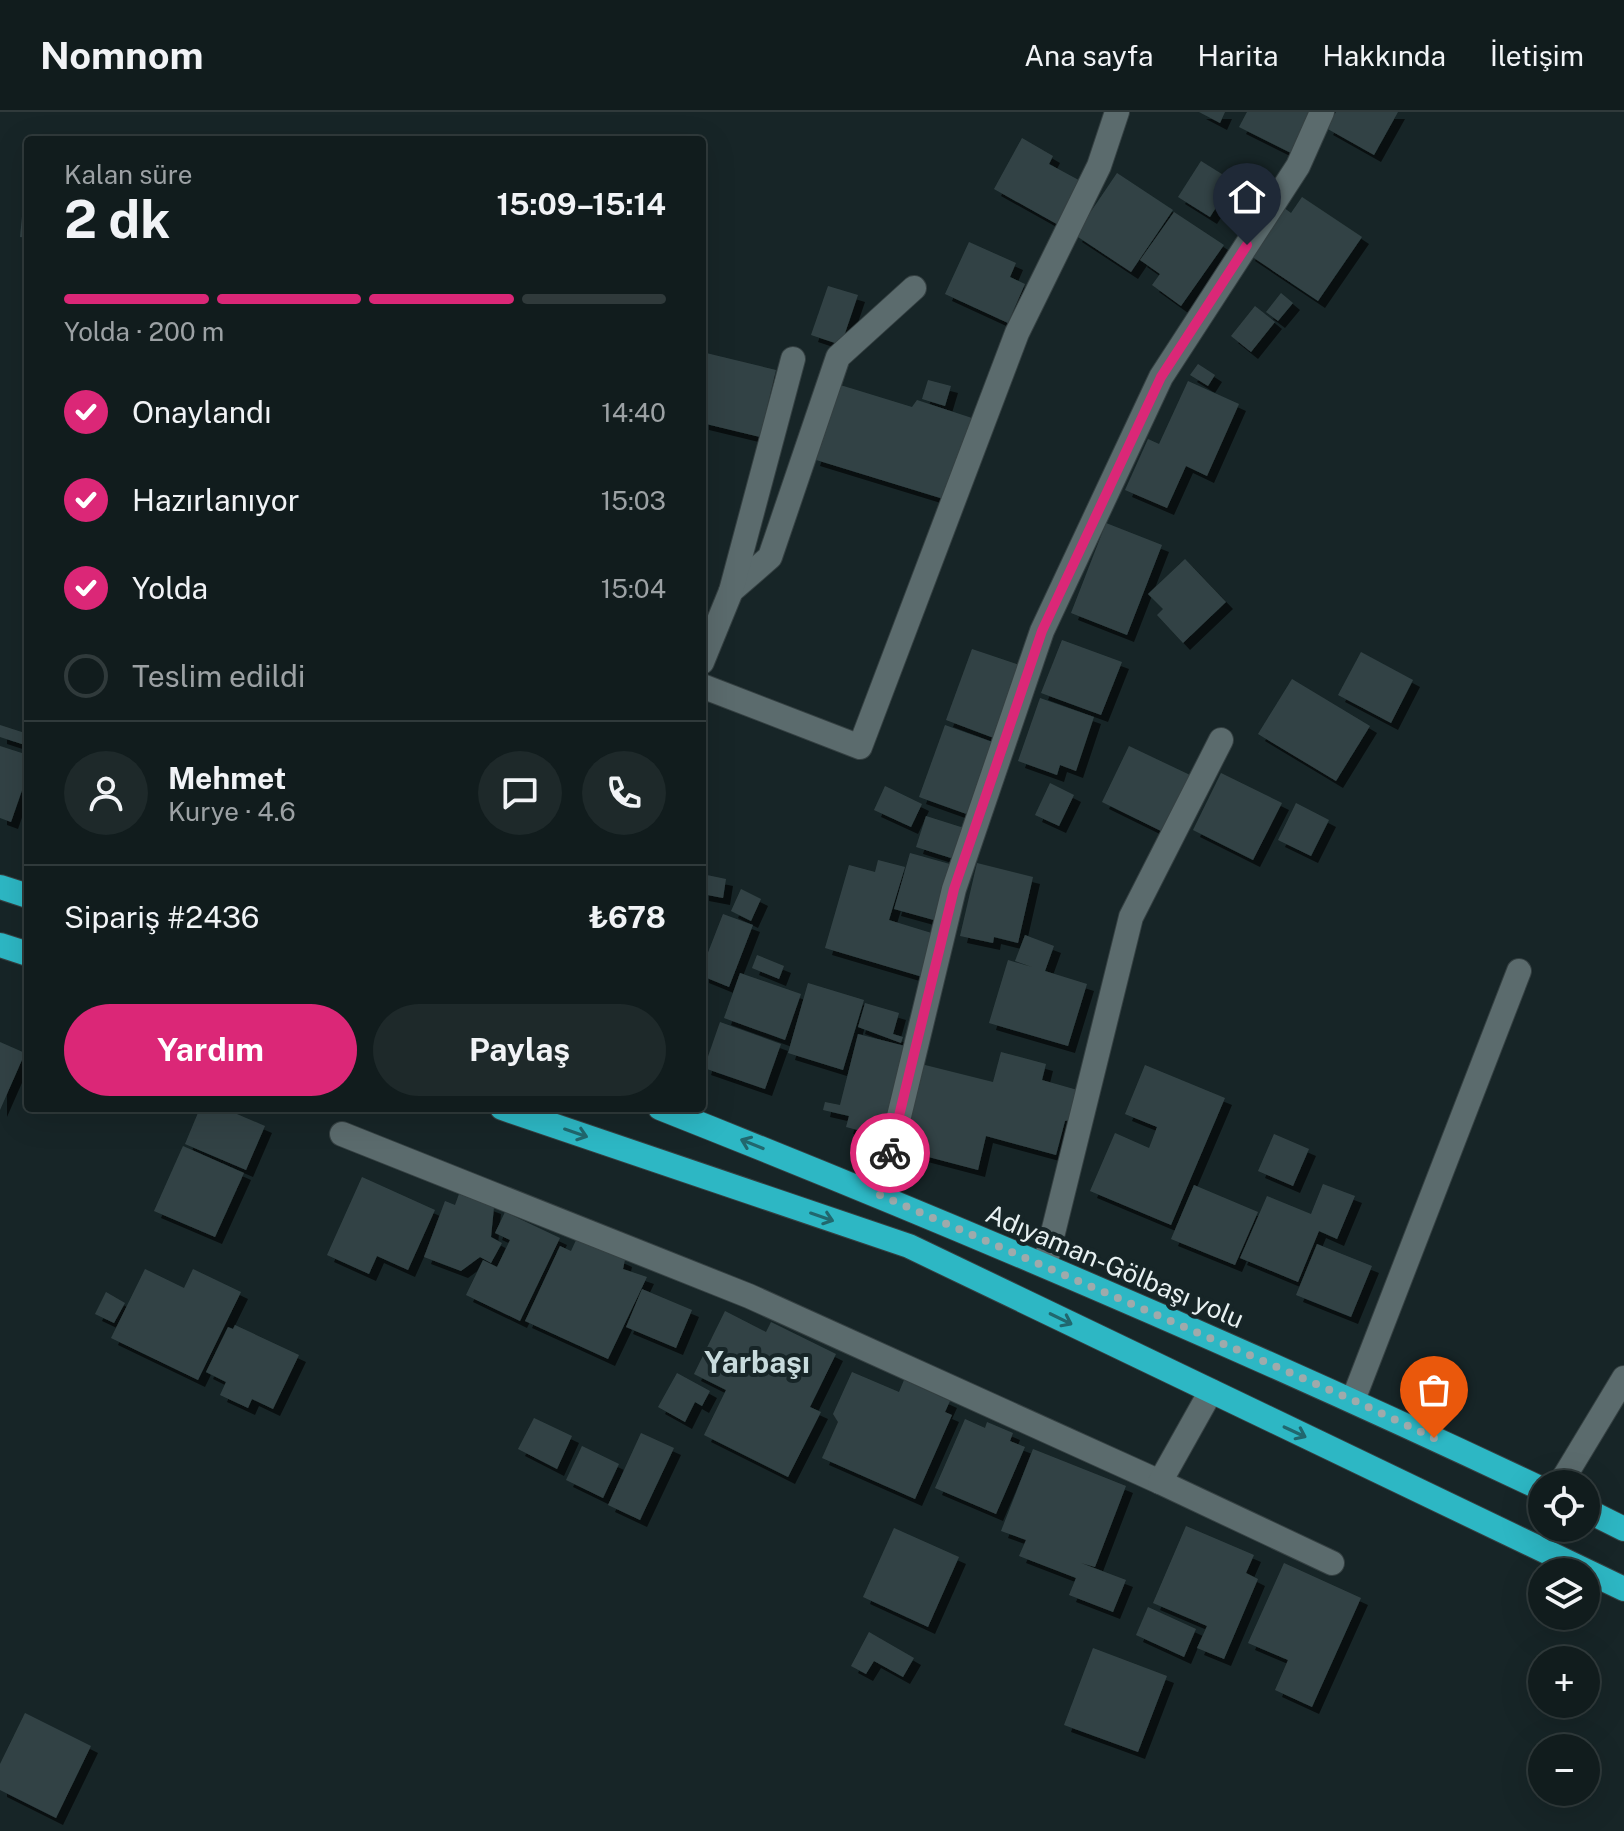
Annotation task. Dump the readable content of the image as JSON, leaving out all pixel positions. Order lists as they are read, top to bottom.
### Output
{
  "streets": {
    "highway": ["Adıyaman-Gölbaşı yolu"]
  },
  "districts": ["Yarbaşı"],
  "page": {
    "header": "Nomnom",
    "nav": [
      "Ana sayfa",
      "Harita",
      "Hakkında",
      "İletişim"
    ],
    "heading": ["2 dk", "Kalan süre", "15:09–15:14"],
    "panel": [
      "Mehmet",
      "Kurye · 4.6",
      "Sipariş #2436",
      "₺678"
    ],
    "bar": "Yolda · 200 m",
    "list": [
      ["Onaylandı", "14:40"],
      ["Hazırlanıyor", "15:03"],
      ["Yolda", "15:04"],
      "Teslim edildi"
    ],
    "buttons": ["Yardım", "Paylaş"],
    "map_buttons": ["+", "−"]
  }
}
